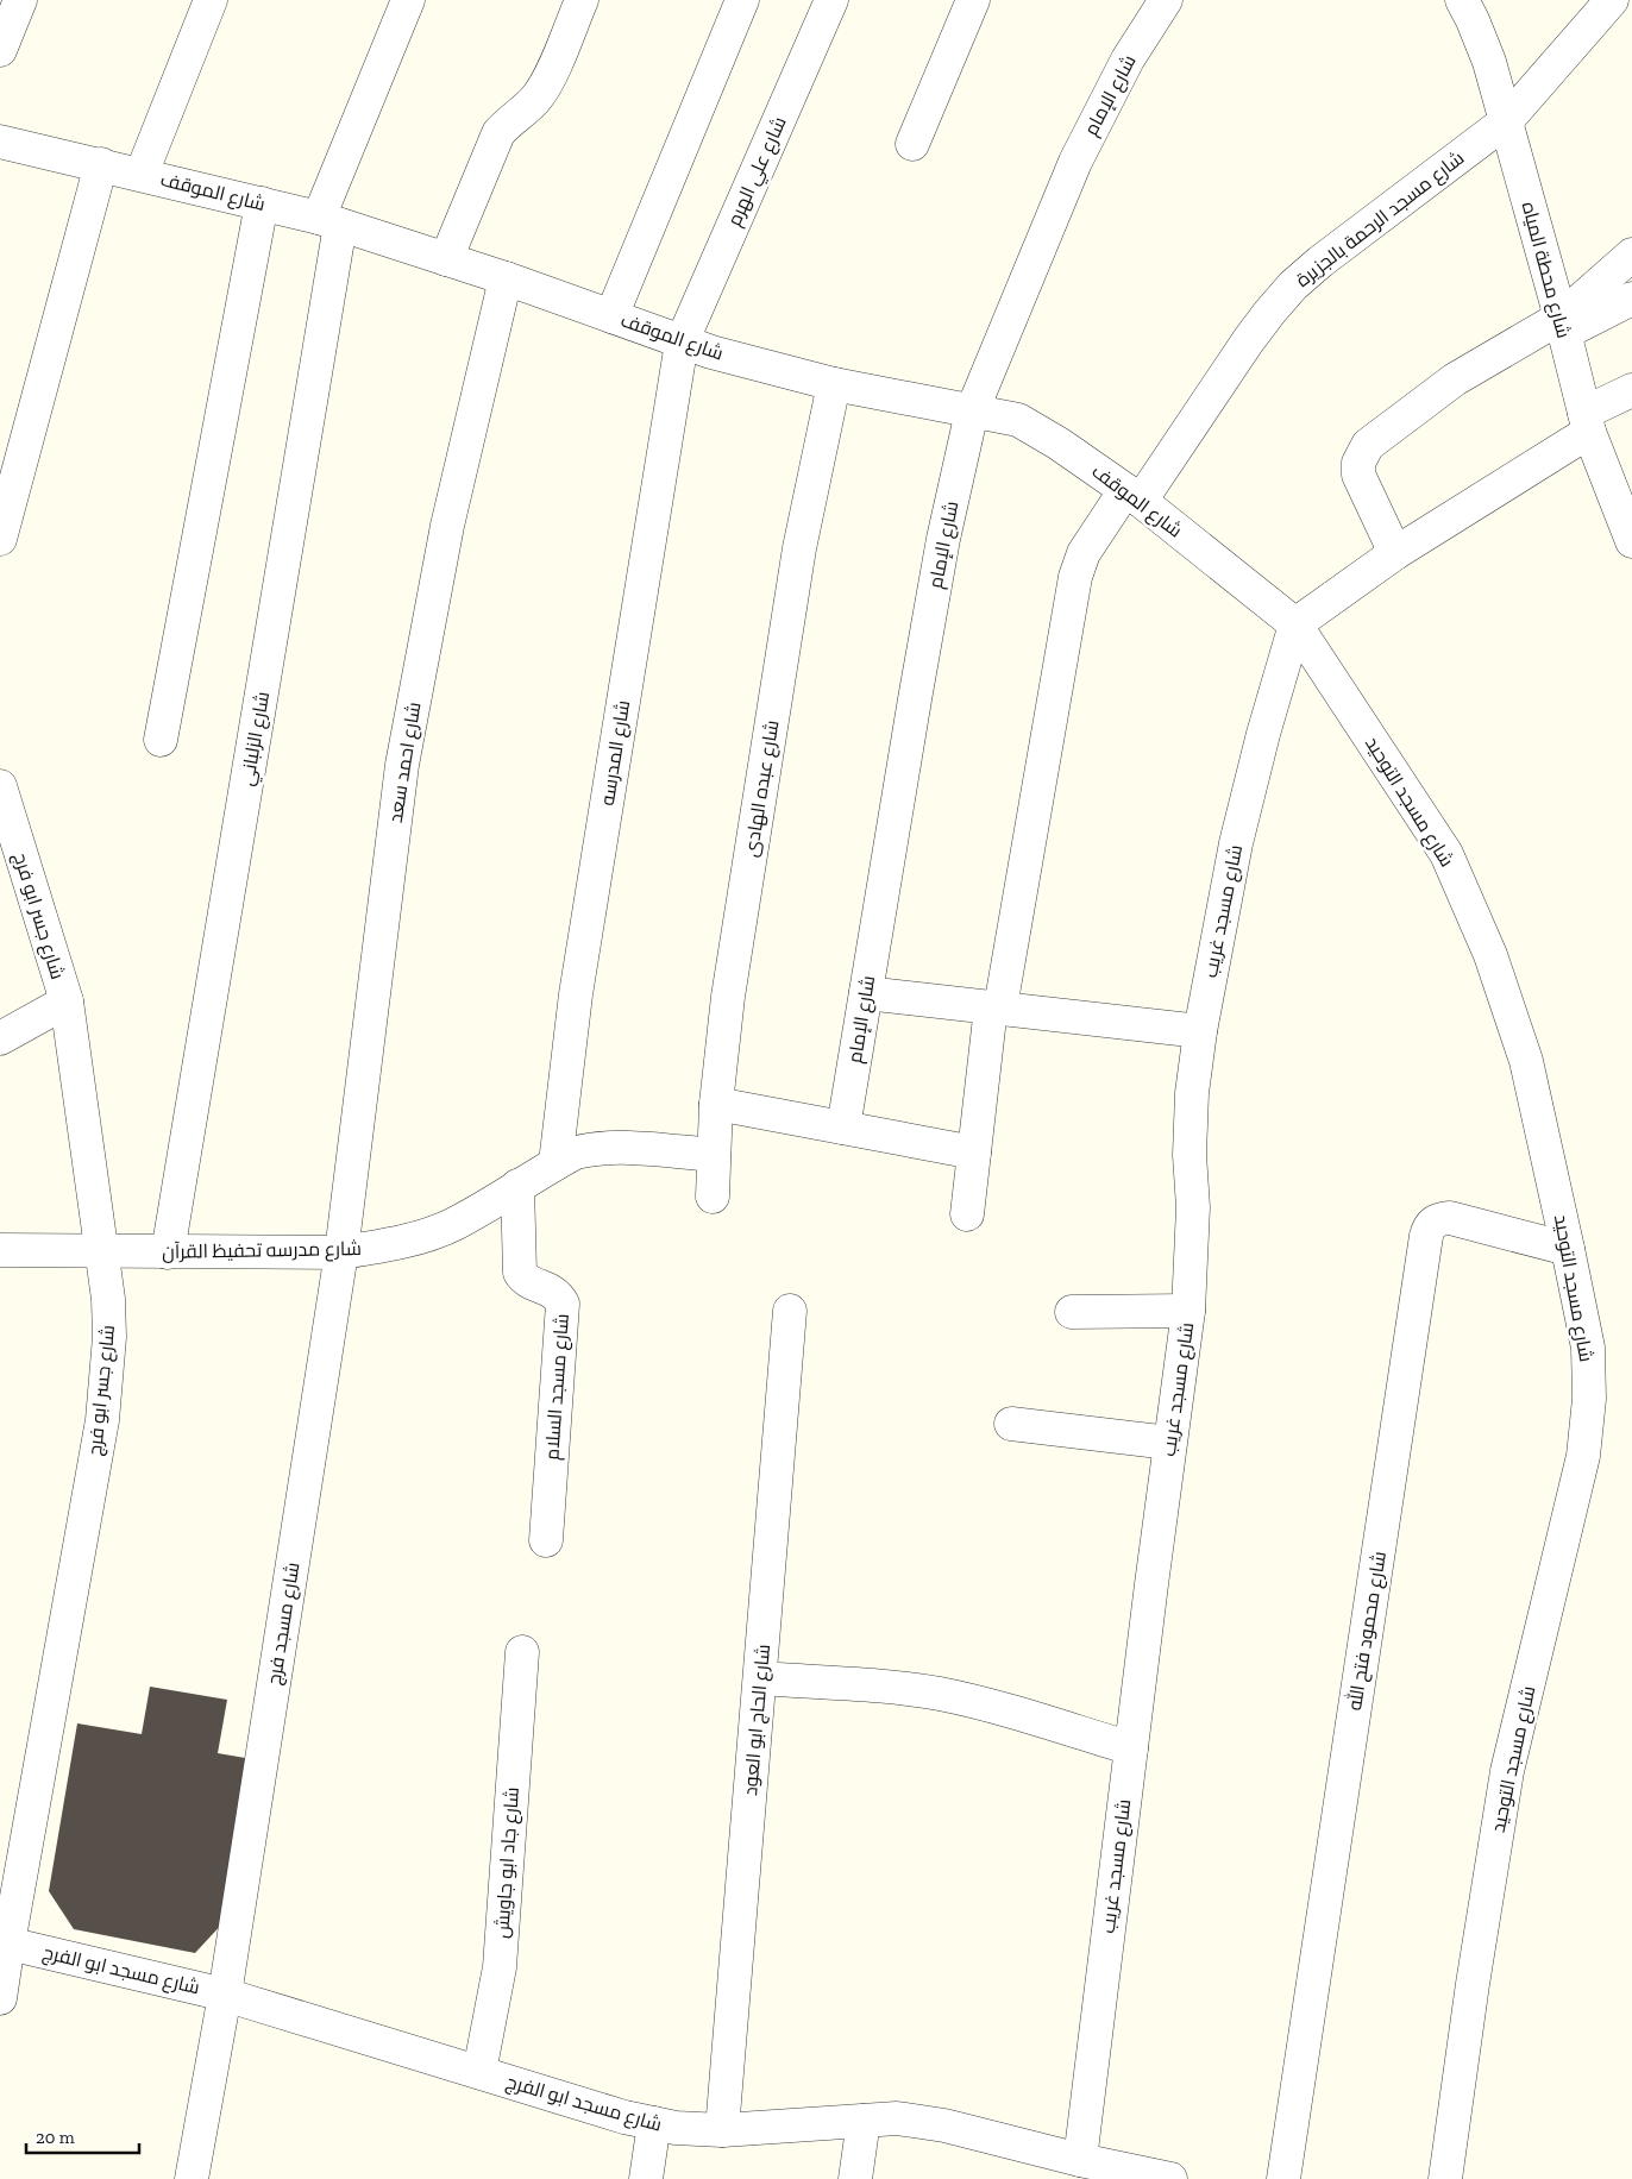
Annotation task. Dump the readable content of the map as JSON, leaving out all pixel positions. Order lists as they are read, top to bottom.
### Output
{
  "streets": {
    "street": [
      "شارع الإمام",
      "شارع علي الهرم",
      "شارع الموقف",
      "شارع مسجد الرحمة بالجزيرة",
      "شارع محطة المياه",
      "شارع الزلباني",
      "شارع المدرسه",
      "شارع احمد سعد",
      "شارع عبده الهادى",
      "شارع مسجد التوحيد",
      "شارع مسجد غريب",
      "شارع جسر ابو فرج",
      "شارع مدرسه تحفيظ القرآن",
      "شارع مسجد السلام",
      "شارع مسجد فرج",
      "شارع محمود فتح الله",
      "شارع الحاج ابو العود",
      "شارع جاد ابو جاويش",
      "شارع مسجد ابو الفرج"
    ]
  },
  "crossings": [
    ["شارع الإمام", "شارع الموقف"],
    ["شارع علي الهرم", "شارع الموقف"],
    ["شارع علي الهرم", "شارع المدرسه"],
    ["شارع الموقف", "شارع مسجد الرحمة بالجزيرة"],
    ["شارع الموقف", "شارع الزلباني"],
    ["شارع الموقف", "شارع المدرسه"],
    ["شارع الموقف", "شارع احمد سعد"],
    ["شارع الموقف", "شارع عبده الهادى"],
    ["شارع الموقف", "شارع مسجد التوحيد"],
    ["شارع الموقف", "شارع مسجد غريب"],
    ["شارع مسجد الرحمة بالجزيرة", "شارع محطة المياه"],
    ["شارع الزلباني", "شارع مدرسه تحفيظ القرآن"],
    ["شارع المدرسه", "شارع مدرسه تحفيظ القرآن"],
    ["شارع احمد سعد", "شارع مدرسه تحفيظ القرآن"],
    ["شارع احمد سعد", "شارع مسجد فرج"],
    ["شارع عبده الهادى", "شارع مدرسه تحفيظ القرآن"],
    ["شارع مسجد التوحيد", "شارع مسجد غريب"],
    ["شارع مسجد التوحيد", "شارع محمود فتح الله"],
    ["شارع مسجد غريب", "شارع مسجد ابو الفرج"],
    ["شارع جسر ابو فرج", "شارع مدرسه تحفيظ القرآن"],
    ["شارع جسر ابو فرج", "شارع مسجد ابو الفرج"],
    ["شارع مدرسه تحفيظ القرآن", "شارع مسجد السلام"],
    ["شارع مدرسه تحفيظ القرآن", "شارع مسجد فرج"],
    ["شارع مسجد فرج", "شارع مسجد ابو الفرج"],
    ["شارع الحاج ابو العود", "شارع مسجد ابو الفرج"],
    ["شارع جاد ابو جاويش", "شارع مسجد ابو الفرج"]
  ],
  "scale_bar": "20 m"
}
